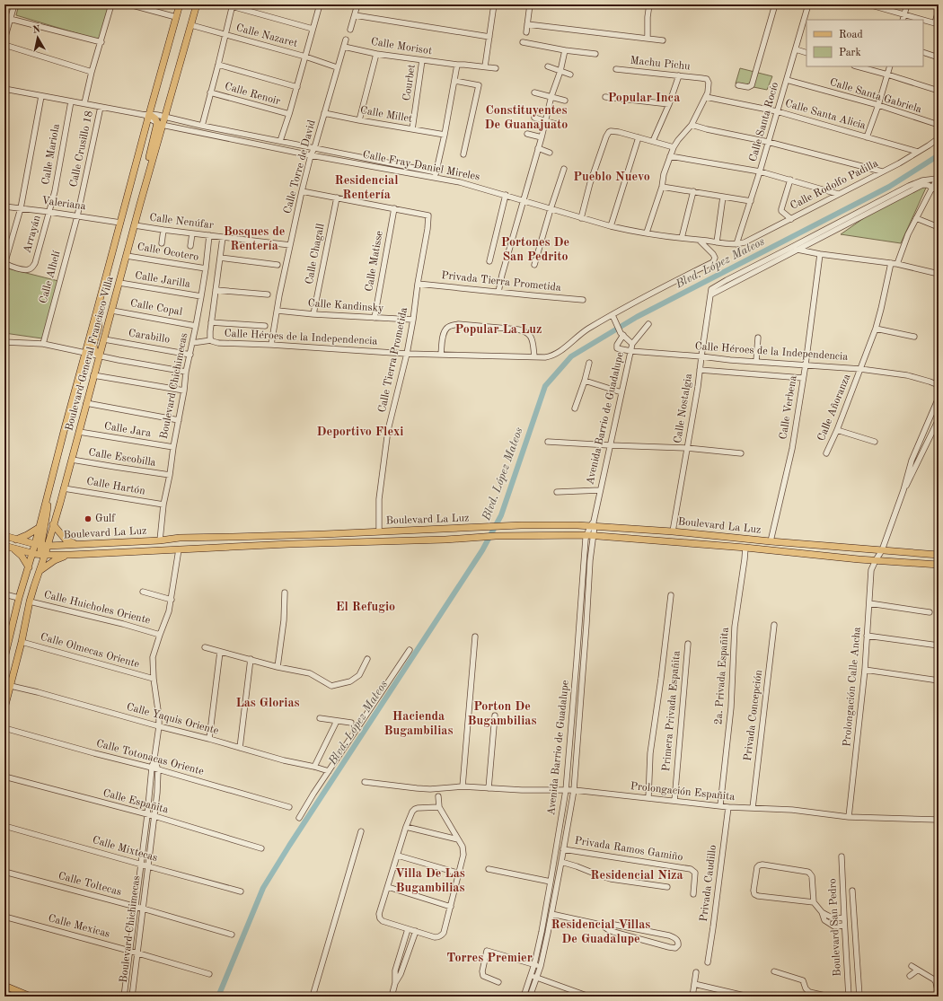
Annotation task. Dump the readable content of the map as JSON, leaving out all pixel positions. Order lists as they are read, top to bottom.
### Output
{
  "streets": {
    "main road": ["Boulevard General Francisco Villa", "Boulevard La Luz"],
    "street": [
      "Calle Nazaret",
      "Calle Morisot",
      "Machu Pichu",
      "Courbet",
      "Calle Renoir",
      "Calle Santa Gabriela",
      "Calle Millet",
      "Calle Santa Alicia",
      "Calle Santa Rocío",
      "Calle Crusillo 18",
      "Calle Mariola",
      "Calle Fray Daniel Mireles",
      "Calle Torre de David",
      "Calle Rodolfo Padilla",
      "Valeriana",
      "Calle Nenúfar",
      "Arrayán",
      "Calle Ocotero",
      "Calle Chagall",
      "Calle Matisse",
      "Calle Alhelí",
      "Calle Jarilla",
      "Privada Tierra Prometida",
      "Calle Kandinsky",
      "Calle Copal",
      "Carabillo",
      "Calle Héroes de la Independencia",
      "Calle Tierra Prometida",
      "Boulevard Chichimecas",
      "Calle Verbena",
      "Calle Añoranza",
      "Calle Nostalgia",
      "Avenida Barrio de Guadalupe",
      "Calle Jara",
      "Calle Escobilla",
      "Calle Hartón",
      "Calle Huicholes Oriente",
      "Calle Olmecas Oriente",
      "2a. Privada Españita",
      "Prolongación Calle Ancha",
      "Primera Privada Españita",
      "Privada Concepción",
      "Calle Yaquis Oriente",
      "Calle Totonacas Oriente",
      "Prolongación Españita",
      "Calle Españita",
      "Calle Mixtecas",
      "Privada Ramos Gamiño",
      "Privada Caudillo",
      "Calle Toltecas",
      "Calle Mexicas",
      "Boulevard San Pedro"
    ]
  },
  "crossings": [
    ["Calle Nazaret", "Calle Torre de David"],
    ["Calle Nazaret", "Boulevard General Francisco Villa"],
    ["Calle Morisot", "Courbet"],
    ["Calle Morisot", "Calle Torre de David"],
    ["Machu Pichu", "Calle Santa Alicia"],
    ["Courbet", "Calle Millet"],
    ["Calle Santa Gabriela", "Calle Santa Rocío"],
    ["Calle Millet", "Calle Torre de David"],
    ["Calle Santa Alicia", "Calle Santa Rocío"],
    ["Calle Santa Alicia", "Calle Rodolfo Padilla"],
    ["Calle Santa Rocío", "Calle Fray Daniel Mireles"],
    ["Calle Santa Rocío", "Calle Rodolfo Padilla"],
    ["Calle Crusillo 18", "Calle Fray Daniel Mireles"],
    ["Calle Crusillo 18", "Valeriana"],
    ["Calle Crusillo 18", "Calle Alhelí"],
    ["Calle Mariola", "Calle Fray Daniel Mireles"],
    ["Calle Mariola", "Valeriana"],
    ["Calle Mariola", "Arrayán"],
    ["Calle Fray Daniel Mireles", "Calle Torre de David"],
    ["Calle Fray Daniel Mireles", "Calle Rodolfo Padilla"],
    ["Calle Fray Daniel Mireles", "Boulevard General Francisco Villa"],
    ["Calle Torre de David", "Calle Nenúfar"],
    ["Calle Torre de David", "Calle Kandinsky"],
    ["Calle Torre de David", "Calle Héroes de la Independencia"],
    ["Valeriana", "Arrayán"],
    ["Valeriana", "Calle Alhelí"],
    ["Valeriana", "Boulevard General Francisco Villa"],
    ["Calle Nenúfar", "Boulevard General Francisco Villa"],
    ["Calle Nenúfar", "Boulevard Chichimecas"],
    ["Calle Ocotero", "Boulevard General Francisco Villa"],
    ["Calle Ocotero", "Boulevard Chichimecas"],
    ["Calle Chagall", "Calle Kandinsky"],
    ["Calle Matisse", "Calle Kandinsky"],
    ["Calle Matisse", "Calle Tierra Prometida"],
    ["Calle Jarilla", "Boulevard General Francisco Villa"],
    ["Calle Jarilla", "Boulevard Chichimecas"],
    ["Privada Tierra Prometida", "Calle Tierra Prometida"],
    ["Calle Kandinsky", "Calle Tierra Prometida"],
    ["Calle Copal", "Boulevard General Francisco Villa"],
    ["Calle Copal", "Boulevard Chichimecas"],
    ["Carabillo", "Boulevard General Francisco Villa"],
    ["Carabillo", "Boulevard Chichimecas"],
    ["Calle Héroes de la Independencia", "Calle Tierra Prometida"],
    ["Calle Héroes de la Independencia", "Calle Verbena"],
    ["Calle Héroes de la Independencia", "Calle Añoranza"],
    ["Calle Héroes de la Independencia", "Calle Nostalgia"],
    ["Calle Héroes de la Independencia", "Avenida Barrio de Guadalupe"],
    ["Boulevard General Francisco Villa", "Calle Jara"],
    ["Boulevard General Francisco Villa", "Calle Escobilla"],
    ["Boulevard General Francisco Villa", "Calle Hartón"],
    ["Boulevard General Francisco Villa", "Boulevard La Luz"],
    ["Boulevard General Francisco Villa", "Calle Huicholes Oriente"],
    ["Boulevard General Francisco Villa", "Calle Olmecas Oriente"],
    ["Boulevard General Francisco Villa", "Calle Yaquis Oriente"],
    ["Calle Tierra Prometida", "Boulevard La Luz"],
    ["Boulevard Chichimecas", "Calle Jara"],
    ["Boulevard Chichimecas", "Calle Escobilla"],
    ["Boulevard Chichimecas", "Calle Hartón"],
    ["Boulevard Chichimecas", "Boulevard La Luz"],
    ["Boulevard Chichimecas", "Calle Huicholes Oriente"],
    ["Boulevard Chichimecas", "Calle Olmecas Oriente"],
    ["Boulevard Chichimecas", "Calle Yaquis Oriente"],
    ["Boulevard Chichimecas", "Calle Totonacas Oriente"],
    ["Boulevard Chichimecas", "Calle Españita"],
    ["Boulevard Chichimecas", "Calle Mixtecas"],
    ["Boulevard Chichimecas", "Calle Toltecas"],
    ["Boulevard Chichimecas", "Calle Mexicas"],
    ["Calle Verbena", "Boulevard La Luz"],
    ["Calle Nostalgia", "Boulevard La Luz"],
    ["Avenida Barrio de Guadalupe", "Boulevard La Luz"],
    ["Avenida Barrio de Guadalupe", "Prolongación Españita"],
    ["Avenida Barrio de Guadalupe", "Privada Ramos Gamiño"],
    ["Boulevard La Luz", "2a. Privada Españita"],
    ["Boulevard La Luz", "Prolongación Calle Ancha"],
    ["2a. Privada Españita", "Prolongación Españita"],
    ["Prolongación Calle Ancha", "Prolongación Españita"],
    ["Primera Privada Españita", "Prolongación Españita"],
    ["Privada Concepción", "Prolongación Españita"],
    ["Prolongación Españita", "Privada Caudillo"]
  ],
  "districts": [
    "Popular Inca",
    "Constituyentes De Guanajuato",
    "Pueblo Nuevo",
    "Residencial Rentería",
    "Bosques de Rentería",
    "Portones De San Pedrito",
    "Popular La Luz",
    "Deportivo Flexi",
    "El Refugio",
    "Las Glorias",
    "Porton De Bugambilias",
    "Hacienda Bugambilias",
    "Villa De Las Bugambilias",
    "Residencial Niza",
    "Residencial Villas De Guadalupe",
    "Torres Premier"
  ],
  "water": ["Blvd. López Mateos"],
  "places": ["Gulf"],
  "legend": ["Road", "Park"],
  "north": "top"
}
